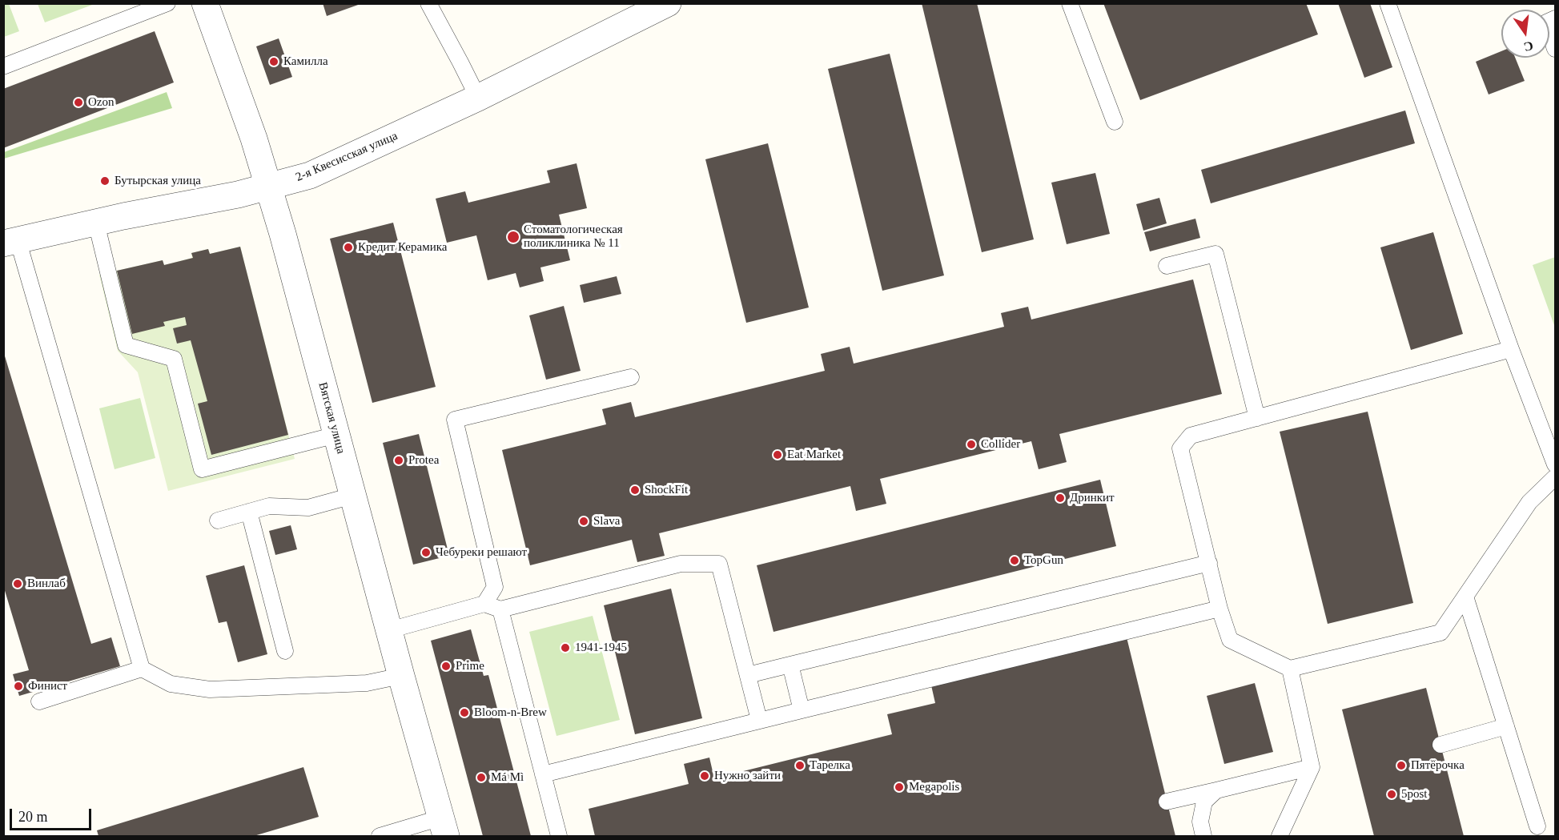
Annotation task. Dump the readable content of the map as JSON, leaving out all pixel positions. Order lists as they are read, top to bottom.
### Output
{
  "streets": {
    "street": ["2-я Квесисская улица", "Вятская улица"]
  },
  "crossings": [
    ["2-я Квесисская улица", "Вятская улица"]
  ],
  "places": [
    "Камилла",
    "Ozon",
    "Бутырская улица",
    "Стоматологическая поликлиника № 11",
    "Кредит Керамика",
    "Collider",
    "Eat Market",
    "Protea",
    "ShockFit",
    "Дринкит",
    "Slava",
    "Чебуреки решают",
    "TopGun",
    "Винлаб",
    "1941-1945",
    "Prime",
    "Финист",
    "Bloom-n-Brew",
    "Тарелка",
    "Пятёрочка",
    "Нужно зайти",
    "Má Mì",
    "Megapolis",
    "5post"
  ],
  "scale_bar": "20 m",
  "north": "bottom"
}
